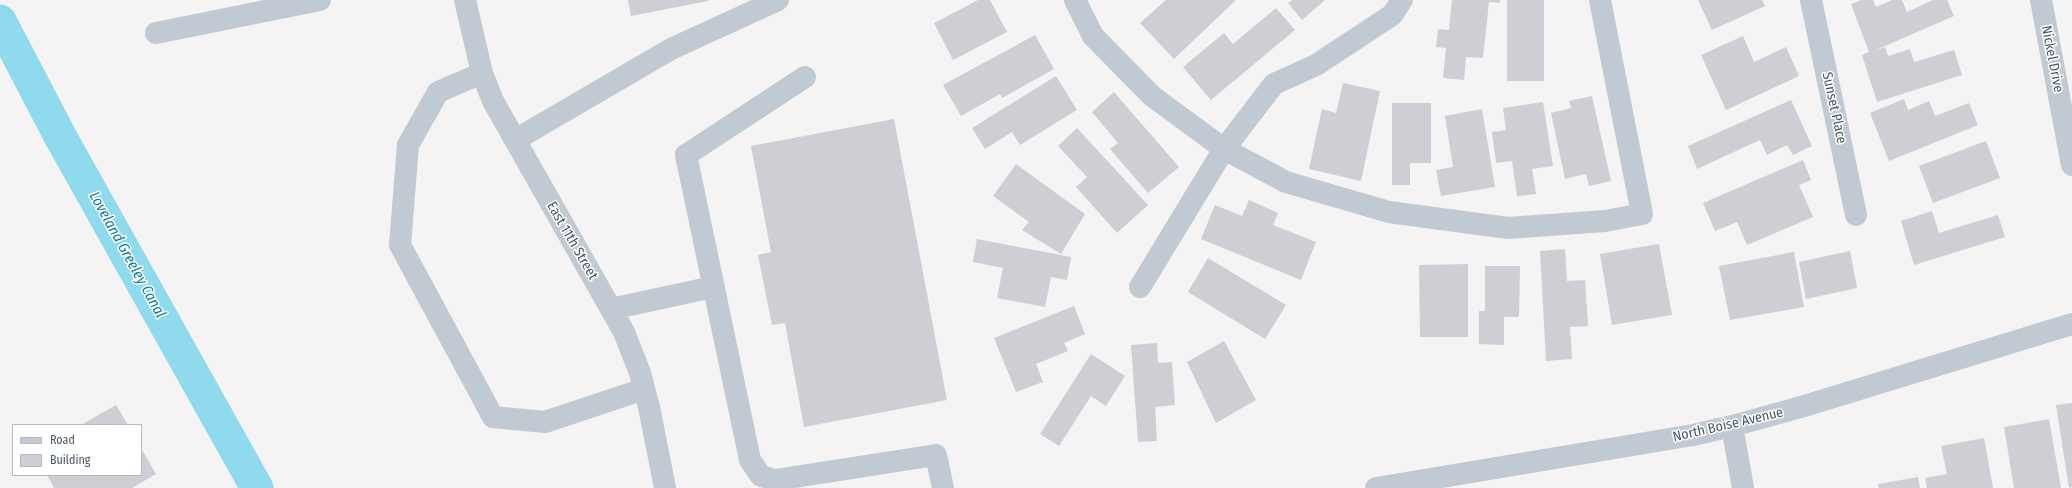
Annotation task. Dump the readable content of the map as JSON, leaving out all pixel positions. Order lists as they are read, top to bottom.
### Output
{
  "streets": {
    "street": [
      "Nickel Drive",
      "Sunset Place",
      "East 11th Street",
      "North Boise Avenue"
    ]
  },
  "water": ["Loveland Greeley Canal"],
  "legend": ["Road", "Building"]
}
